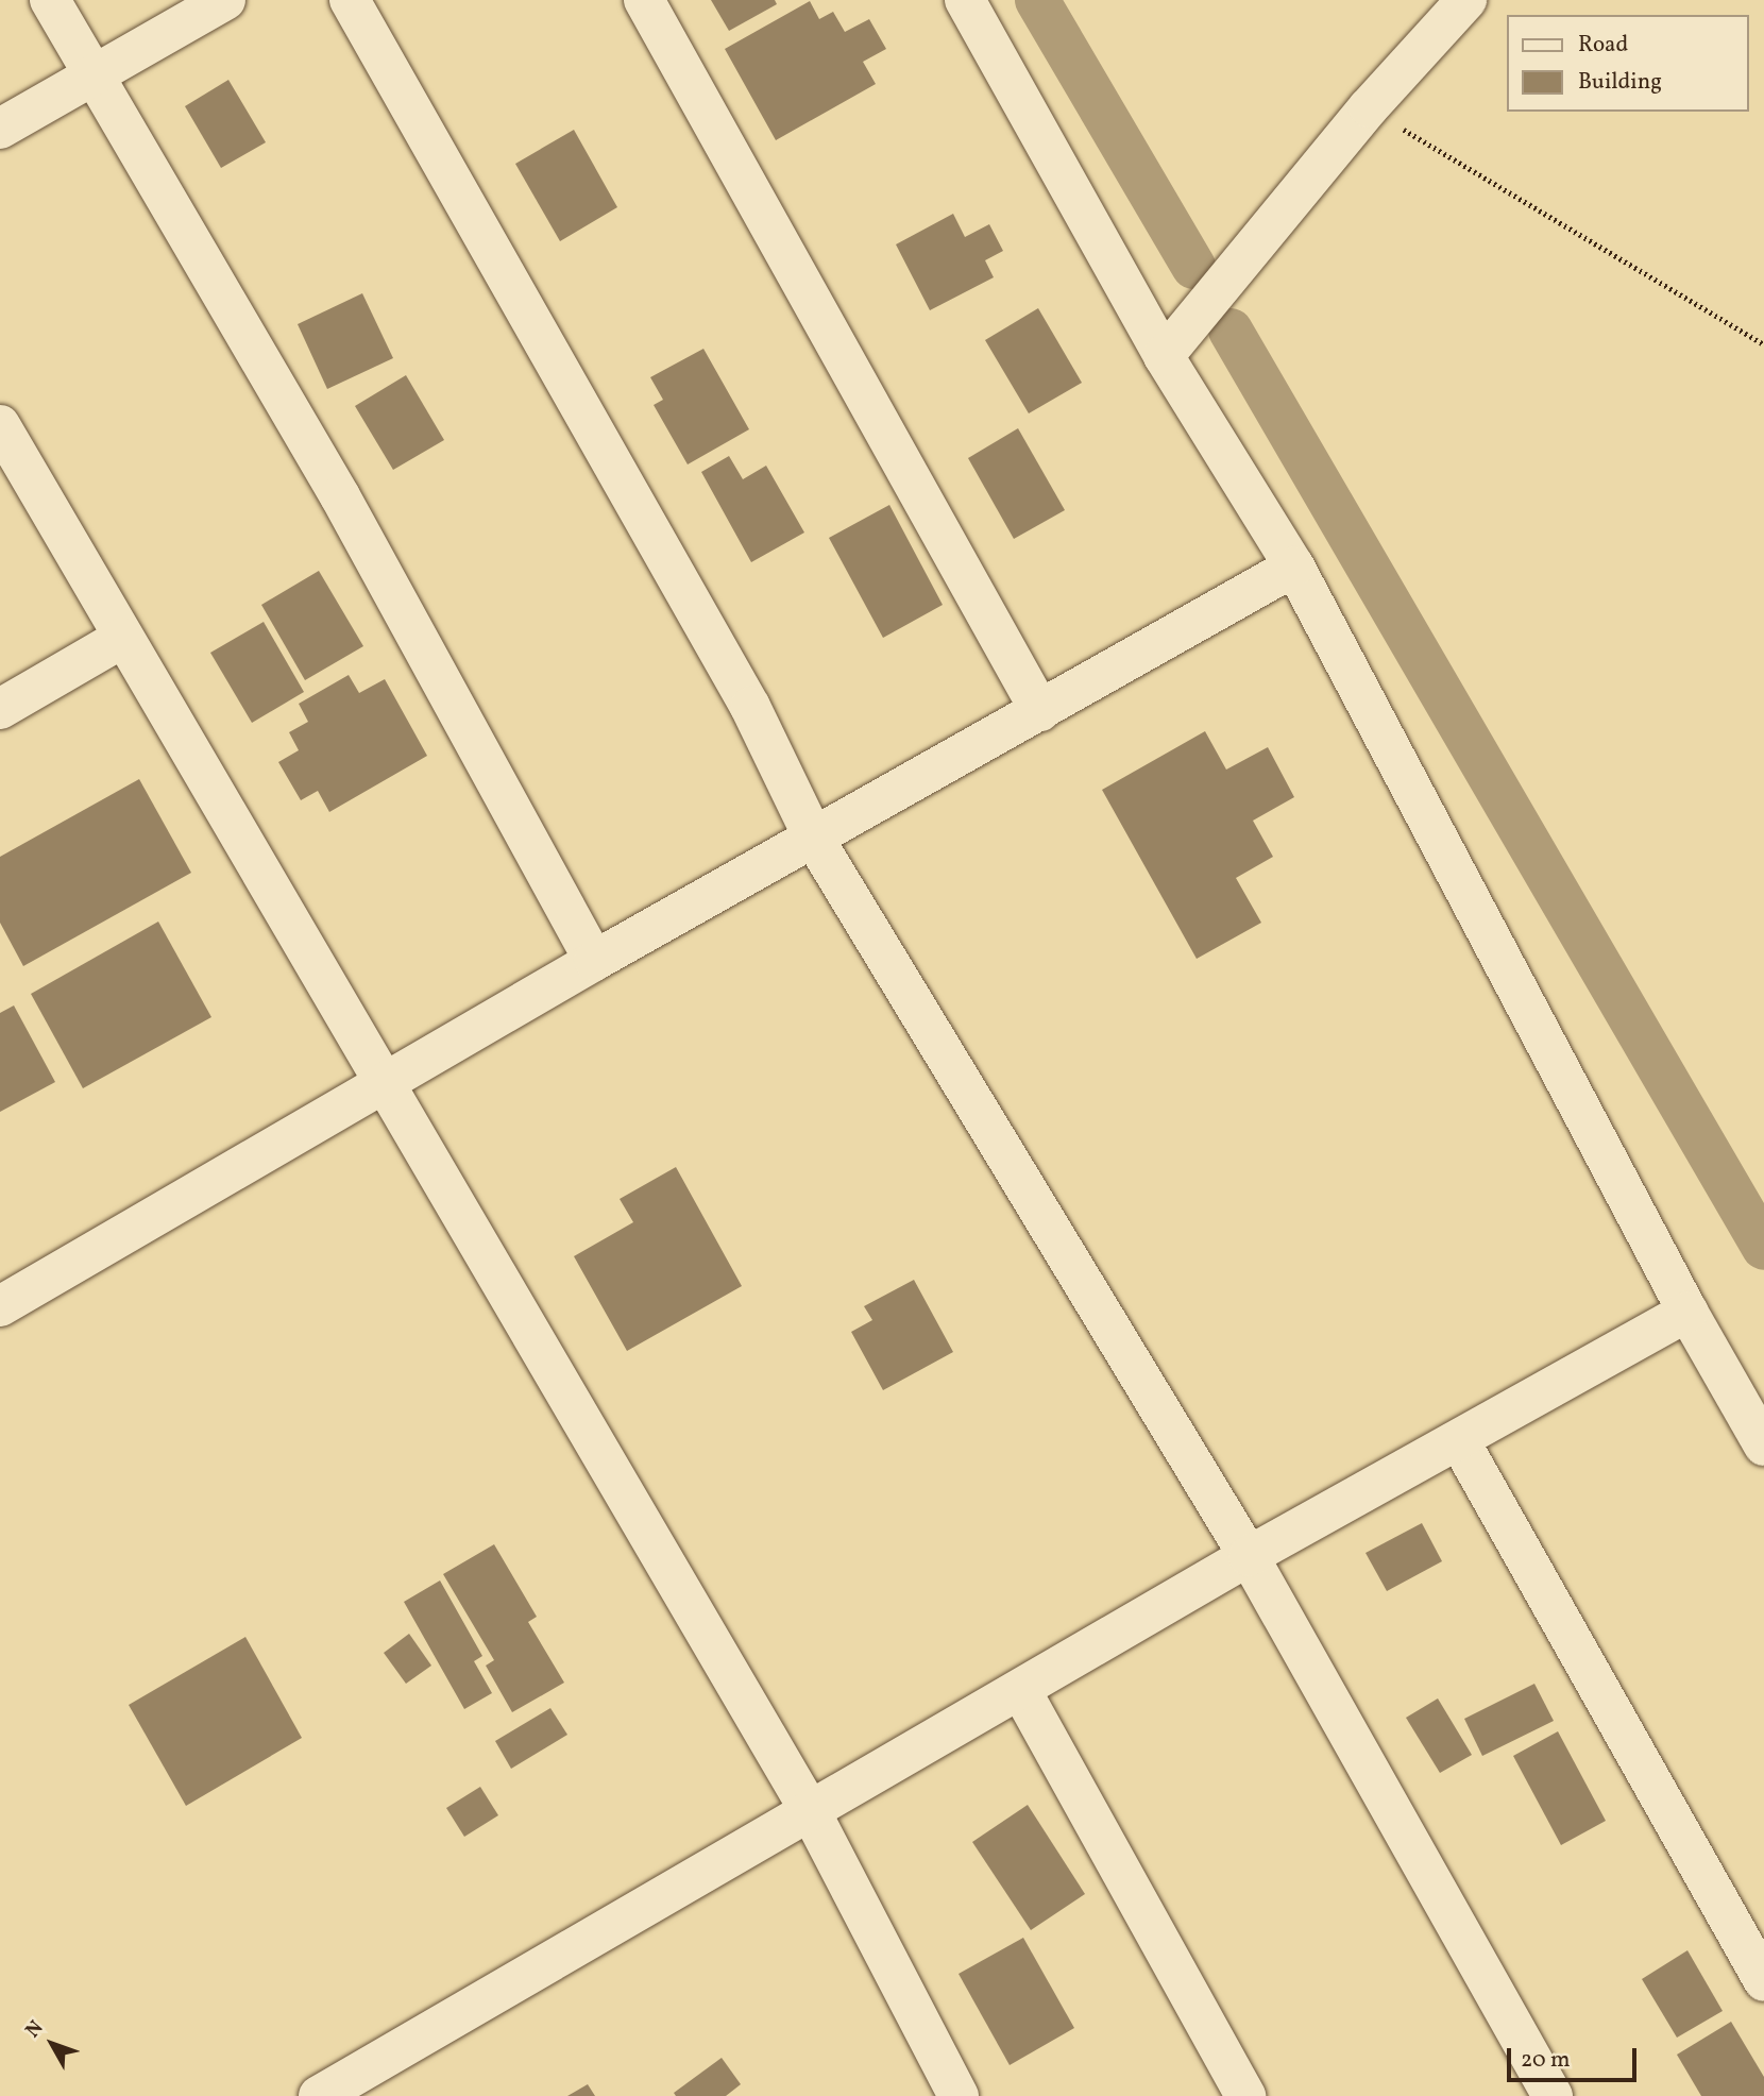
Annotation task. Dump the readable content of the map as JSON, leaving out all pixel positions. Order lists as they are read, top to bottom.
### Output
{
  "legend": ["Road", "Building"],
  "scale_bar": "20 m",
  "north": "top left"
}
